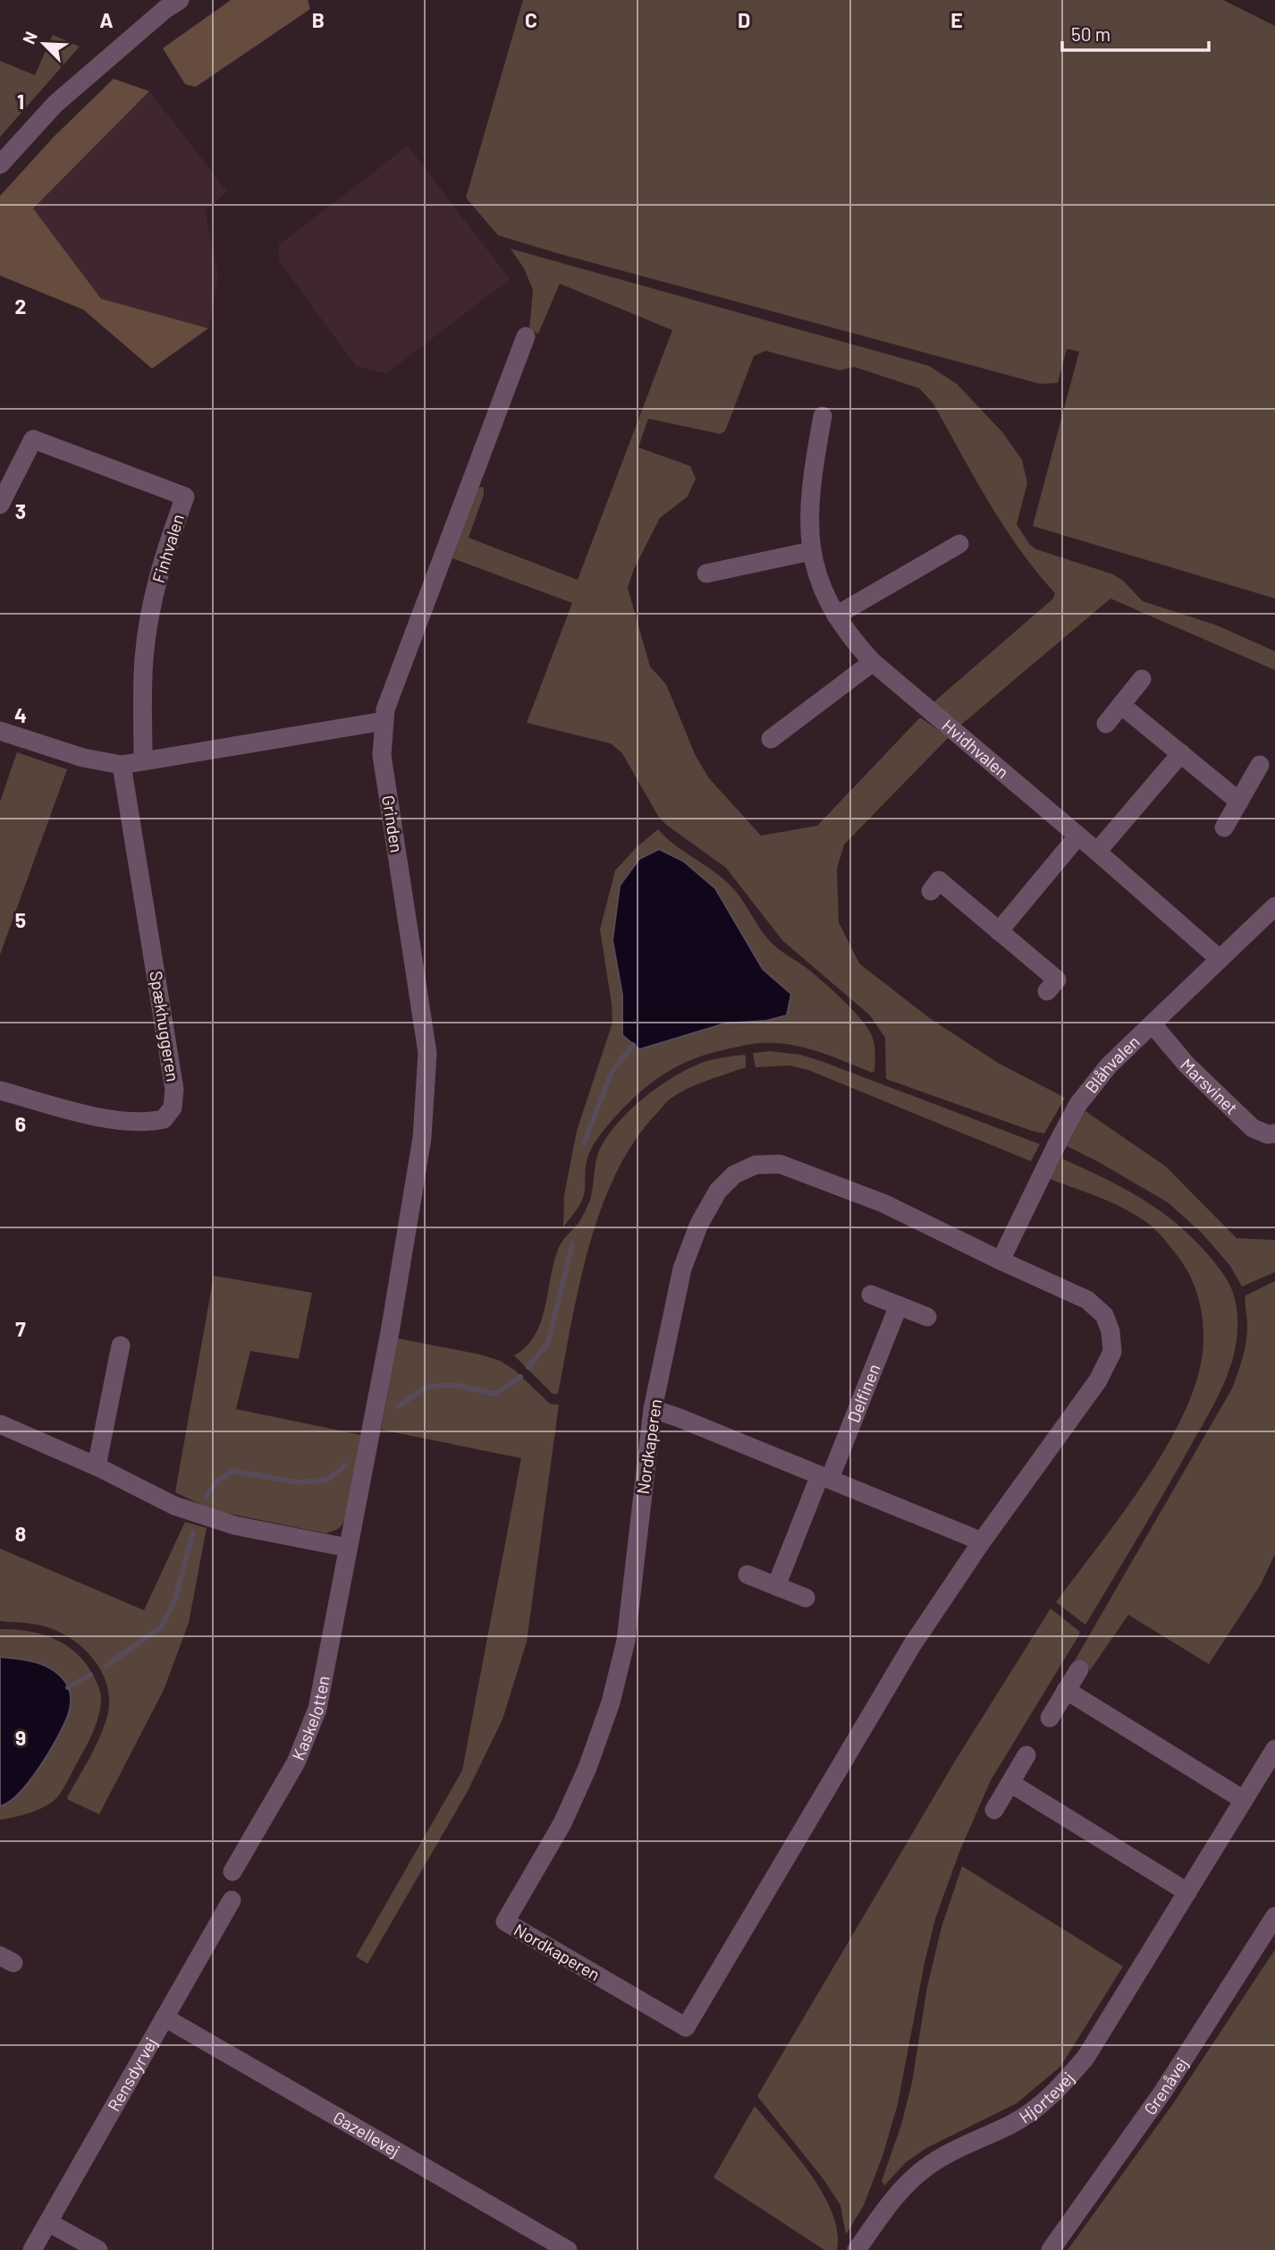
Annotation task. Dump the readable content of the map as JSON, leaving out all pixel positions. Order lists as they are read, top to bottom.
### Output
{
  "streets": {
    "street": [
      "Finhvalen",
      "Hvidhvalen",
      "Grinden",
      "Spækhuggeren",
      "Blåhvalen",
      "Marsvinet",
      "Delfinen",
      "Nordkaperen",
      "Kaskelotten",
      "Rensdyrvej",
      "Grenåvej",
      "Hjortevej",
      "Gazellevej"
    ]
  },
  "crossings": [
    ["Hvidhvalen", "Blåhvalen"],
    ["Grinden", "Kaskelotten"],
    ["Blåhvalen", "Marsvinet"],
    ["Blåhvalen", "Nordkaperen"],
    ["Rensdyrvej", "Gazellevej"]
  ],
  "scale_bar": "50 m",
  "north": "top left",
  "grid": {
    "columns": [
      "A",
      "B",
      "C",
      "D",
      "E"
    ],
    "rows": [
      "1",
      "2",
      "3",
      "4",
      "5",
      "6",
      "7",
      "8",
      "9"
    ]
  }
}
